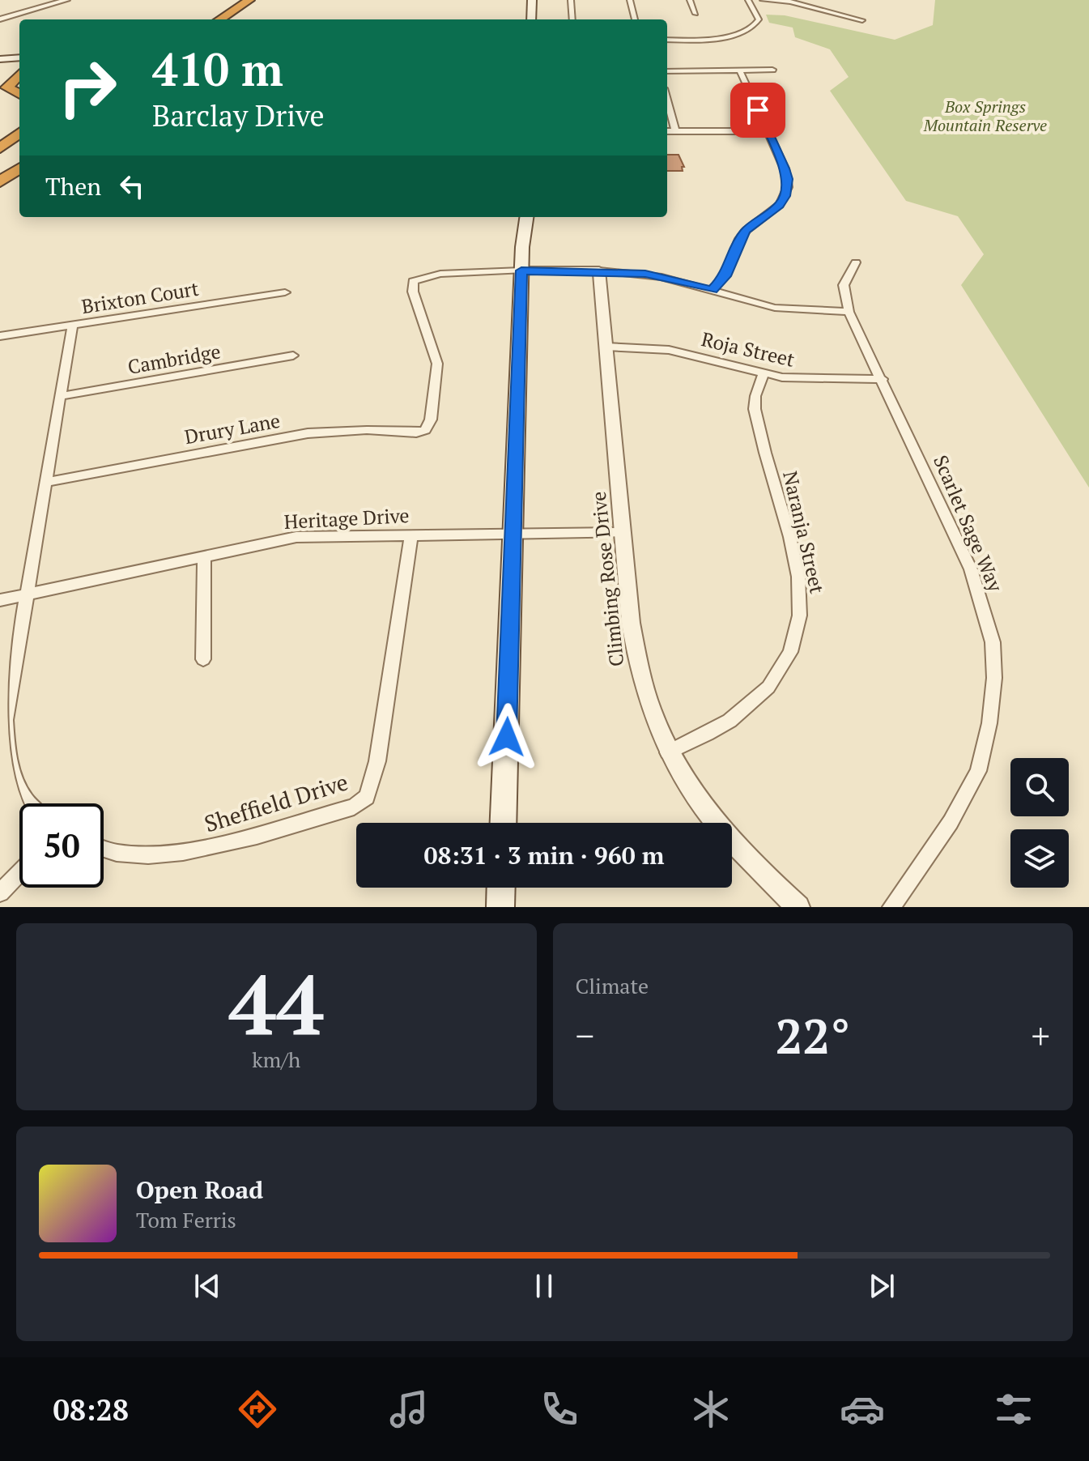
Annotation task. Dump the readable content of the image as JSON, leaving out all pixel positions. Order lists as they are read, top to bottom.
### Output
{
  "streets": {
    "street": [
      "Brixton Court",
      "Roja Street",
      "Cambridge",
      "Drury Lane",
      "Heritage Drive",
      "Scarlet Sage Way",
      "Naranja Street",
      "Climbing Rose Drive",
      "Sheffield Drive"
    ]
  },
  "crossings": [
    ["Roja Street", "Scarlet Sage Way"],
    ["Roja Street", "Naranja Street"],
    ["Roja Street", "Climbing Rose Drive"],
    ["Heritage Drive", "Climbing Rose Drive"],
    ["Heritage Drive", "Sheffield Drive"],
    ["Naranja Street", "Climbing Rose Drive"]
  ],
  "parks": ["Box Springs Mountain Reserve"],
  "page": {
    "turn": ["410 m", "Barclay Drive"],
    "then": "Then",
    "limit": "50",
    "trip": "08:31 · 3 min · 960 m",
    "tile": [
      ["44", "km/h"],
      "Climate"
    ],
    "heat": ["−", "22°", "+"],
    "song": ["Open Road", "Tom Ferris"],
    "tabs": "08:28"
  }
}
